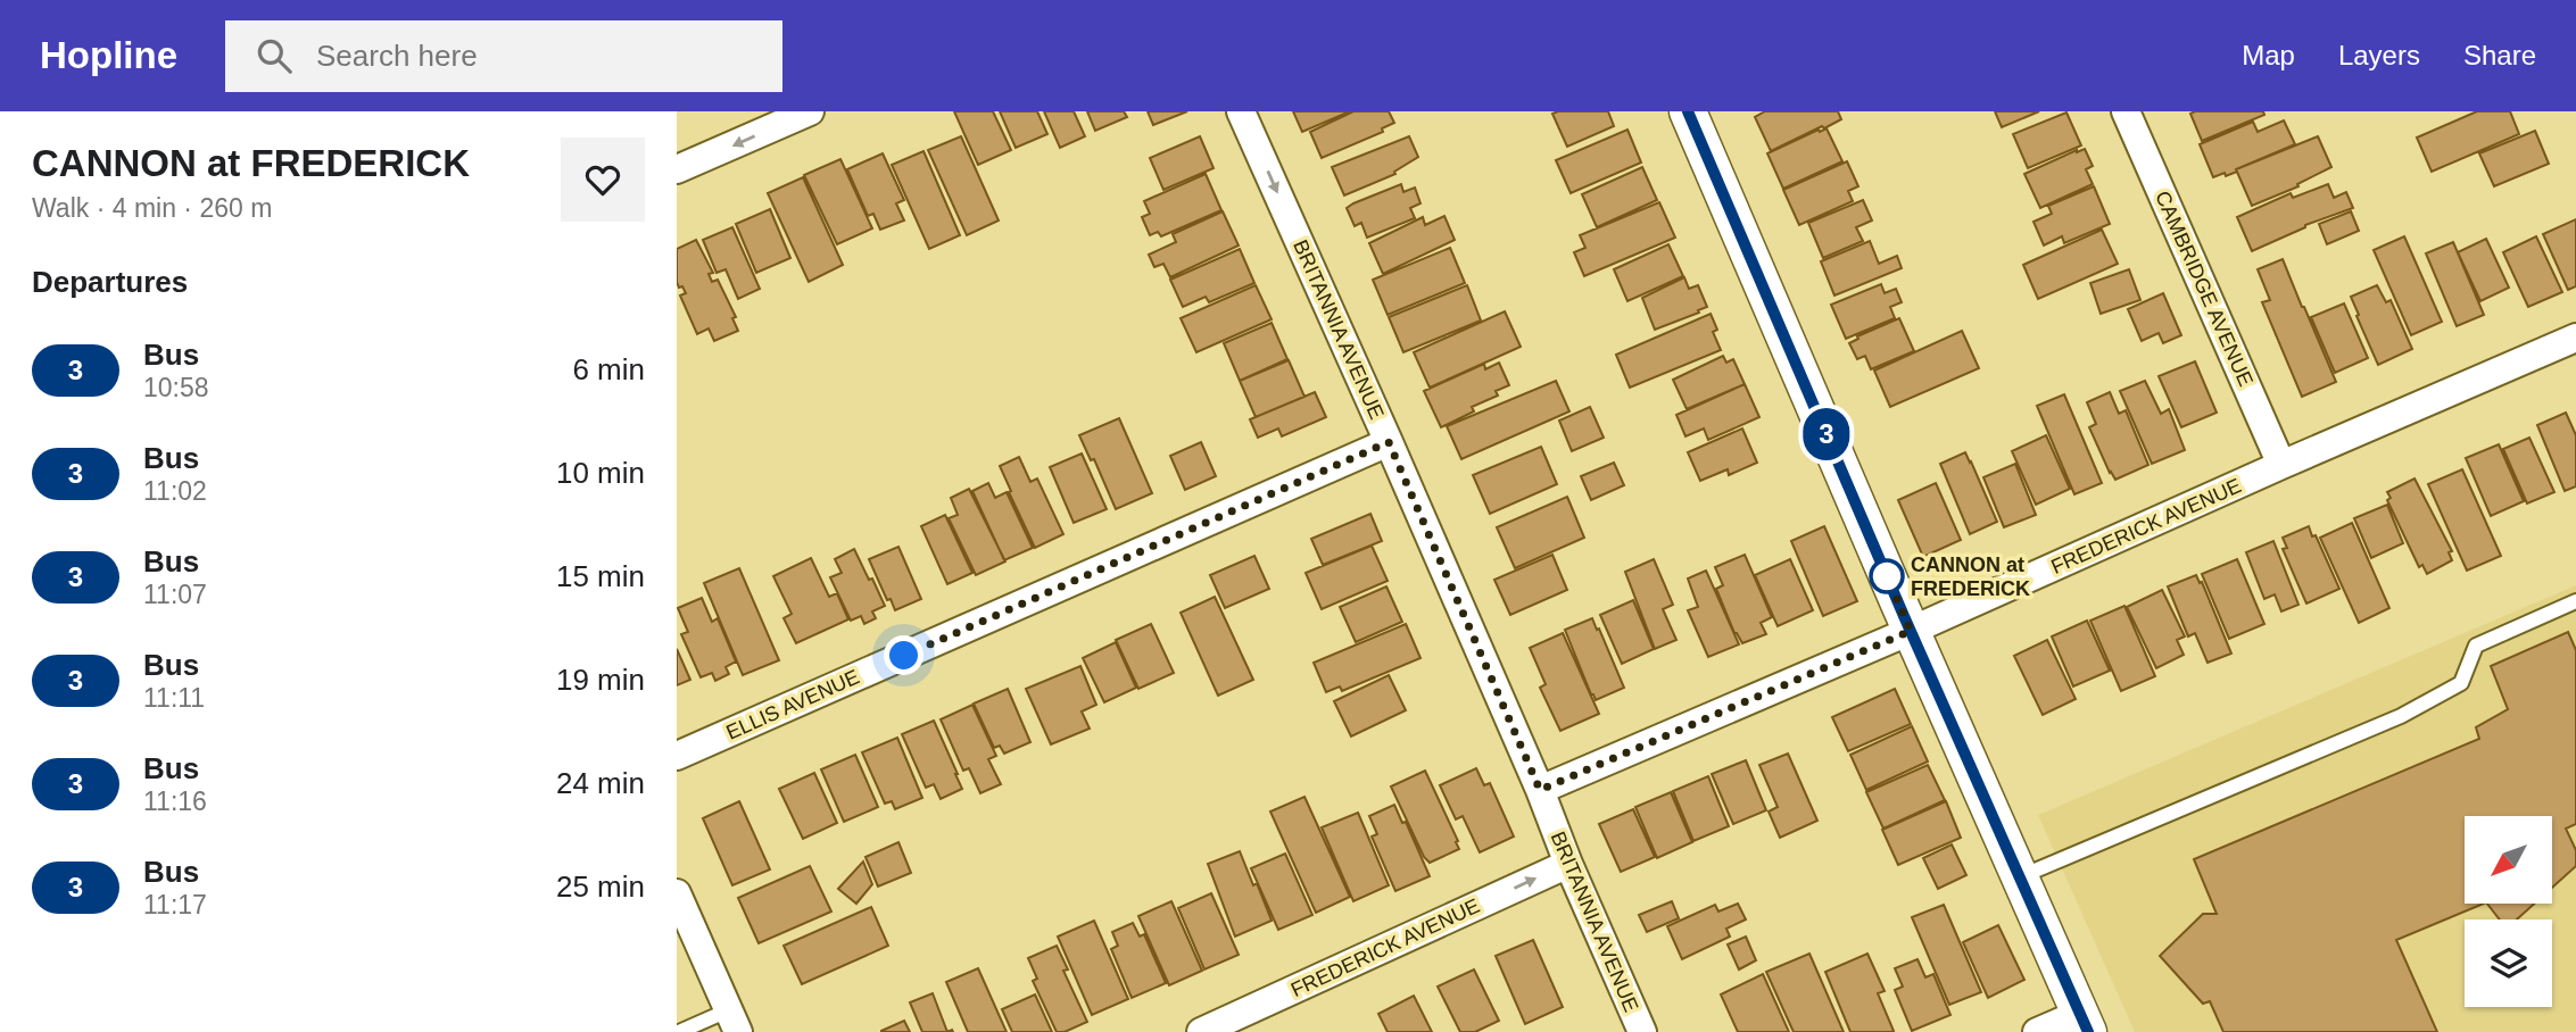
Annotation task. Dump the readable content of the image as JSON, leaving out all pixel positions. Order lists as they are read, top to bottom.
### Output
{
  "streets": {
    "street": [
      "CAMBRIDGE AVENUE",
      "BRITANNIA AVENUE",
      "FREDERICK AVENUE",
      "ELLIS AVENUE"
    ]
  },
  "crossings": [
    ["CAMBRIDGE AVENUE", "FREDERICK AVENUE"],
    ["BRITANNIA AVENUE", "FREDERICK AVENUE"],
    ["BRITANNIA AVENUE", "ELLIS AVENUE"]
  ],
  "one_way": ["BRITANNIA AVENUE"],
  "places": ["CANNON at FREDERICK"],
  "lines": ["bus line 3"],
  "north": "bottom left",
  "page": {
    "header": "Hopline",
    "search": "Search here",
    "nav": ["Map", "Layers", "Share"],
    "heading": [
      ["CANNON at FREDERICK", "Walk · 4 min · 260 m"],
      "Departures"
    ],
    "on_map": "3",
    "list": [
      {
        "mark": "3",
        "name": "Bus",
        "note": "10:58",
        "value": "6 min"
      },
      {
        "mark": "3",
        "name": "Bus",
        "note": "11:02",
        "value": "10 min"
      },
      {
        "mark": "3",
        "name": "Bus",
        "note": "11:07",
        "value": "15 min"
      },
      {
        "mark": "3",
        "name": "Bus",
        "note": "11:11",
        "value": "19 min"
      },
      {
        "mark": "3",
        "name": "Bus",
        "note": "11:16",
        "value": "24 min"
      },
      {
        "mark": "3",
        "name": "Bus",
        "note": "11:17",
        "value": "25 min"
      }
    ]
  }
}
